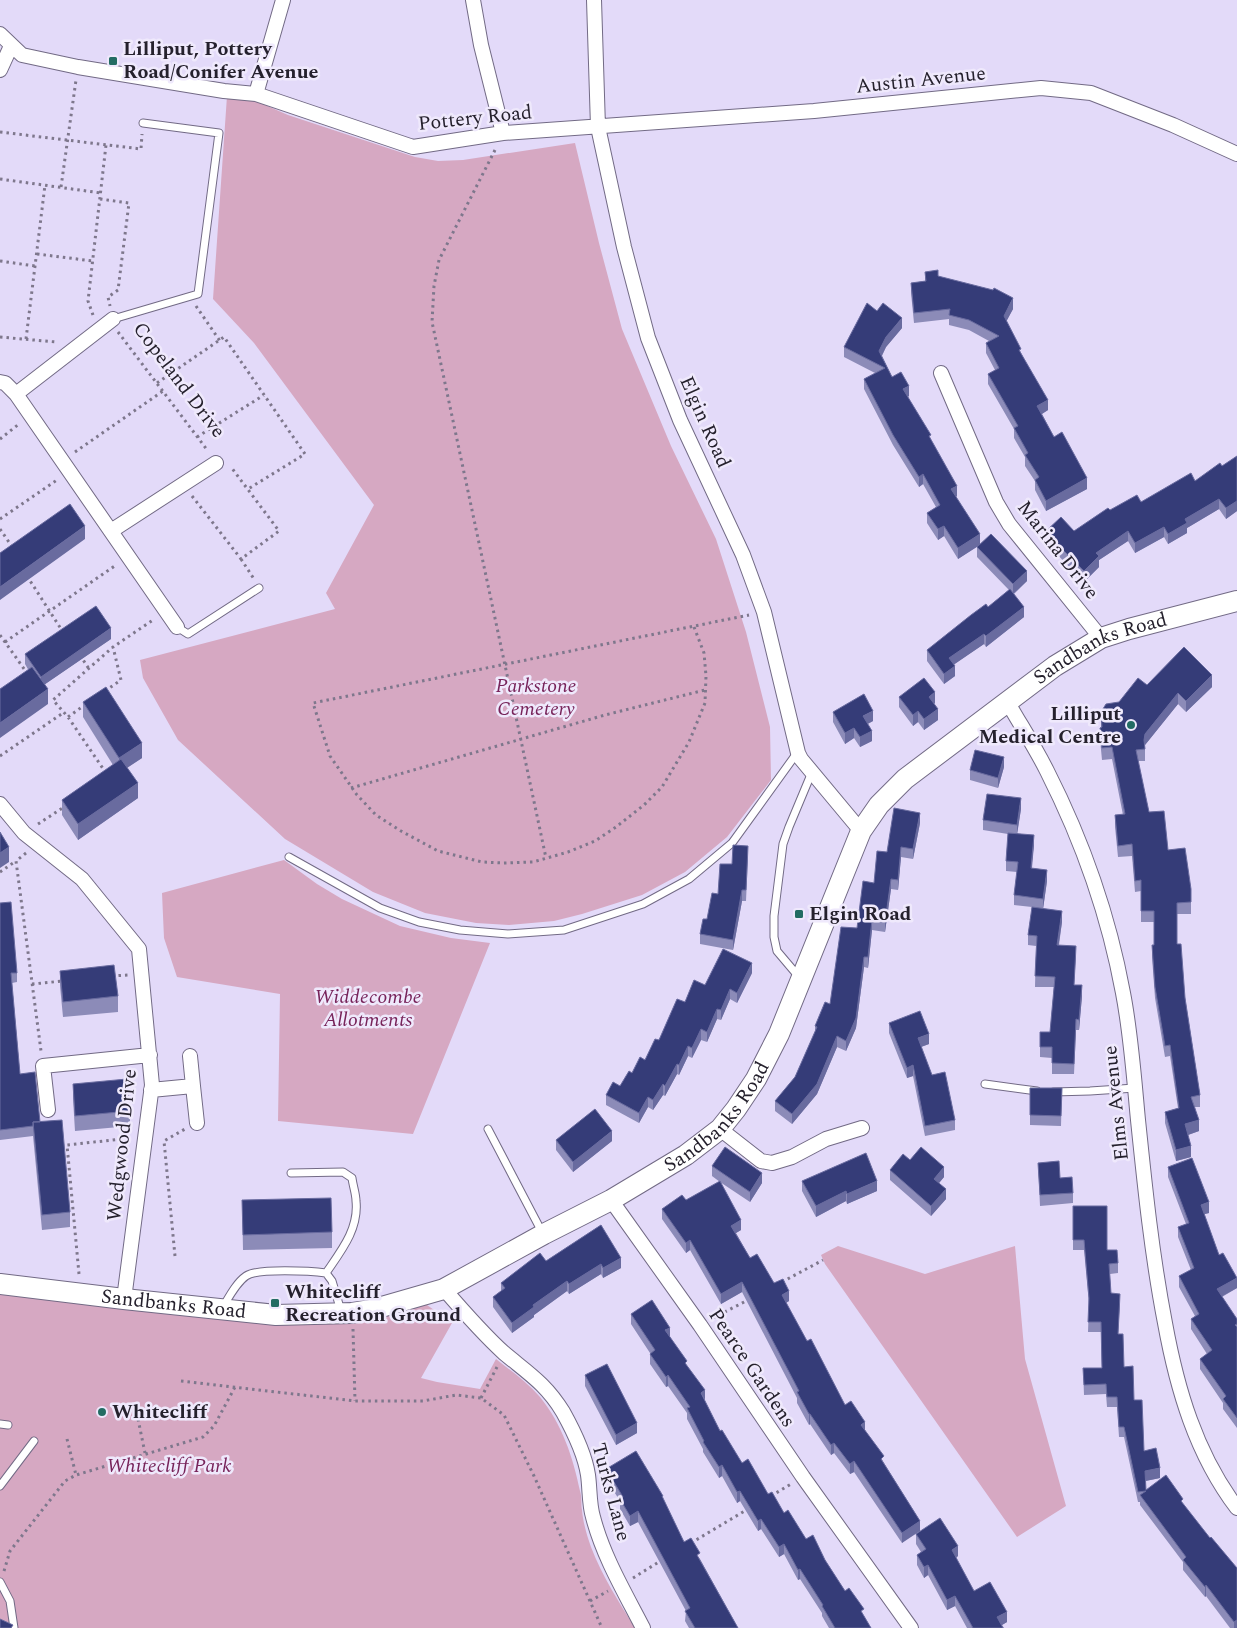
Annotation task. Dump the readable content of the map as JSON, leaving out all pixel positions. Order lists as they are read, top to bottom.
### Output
{
  "streets": {
    "main road": ["Sandbanks Road"],
    "street": [
      "Austin Avenue",
      "Pottery Road",
      "Copeland Drive",
      "Elgin Road",
      "Marina Drive",
      "Elms Avenue",
      "Wedgwood Drive",
      "Pearce Gardens",
      "Turks Lane"
    ]
  },
  "crossings": [
    ["Austin Avenue", "Pottery Road"],
    ["Austin Avenue", "Elgin Road"],
    ["Pottery Road", "Elgin Road"],
    ["Elgin Road", "Sandbanks Road"],
    ["Marina Drive", "Sandbanks Road"],
    ["Sandbanks Road", "Elms Avenue"],
    ["Sandbanks Road", "Wedgwood Drive"],
    ["Sandbanks Road", "Pearce Gardens"],
    ["Sandbanks Road", "Turks Lane"]
  ],
  "parks": ["Parkstone Cemetery", "Widdecombe Allotments", "Whitecliff Park"],
  "places": {
    "transit": ["Lilliput, Pottery Road/Conifer Avenue", "Elgin Road", "Whitecliff Recreation Ground"],
    "other": ["Lilliput Medical Centre", "Whitecliff"]
  }
}
